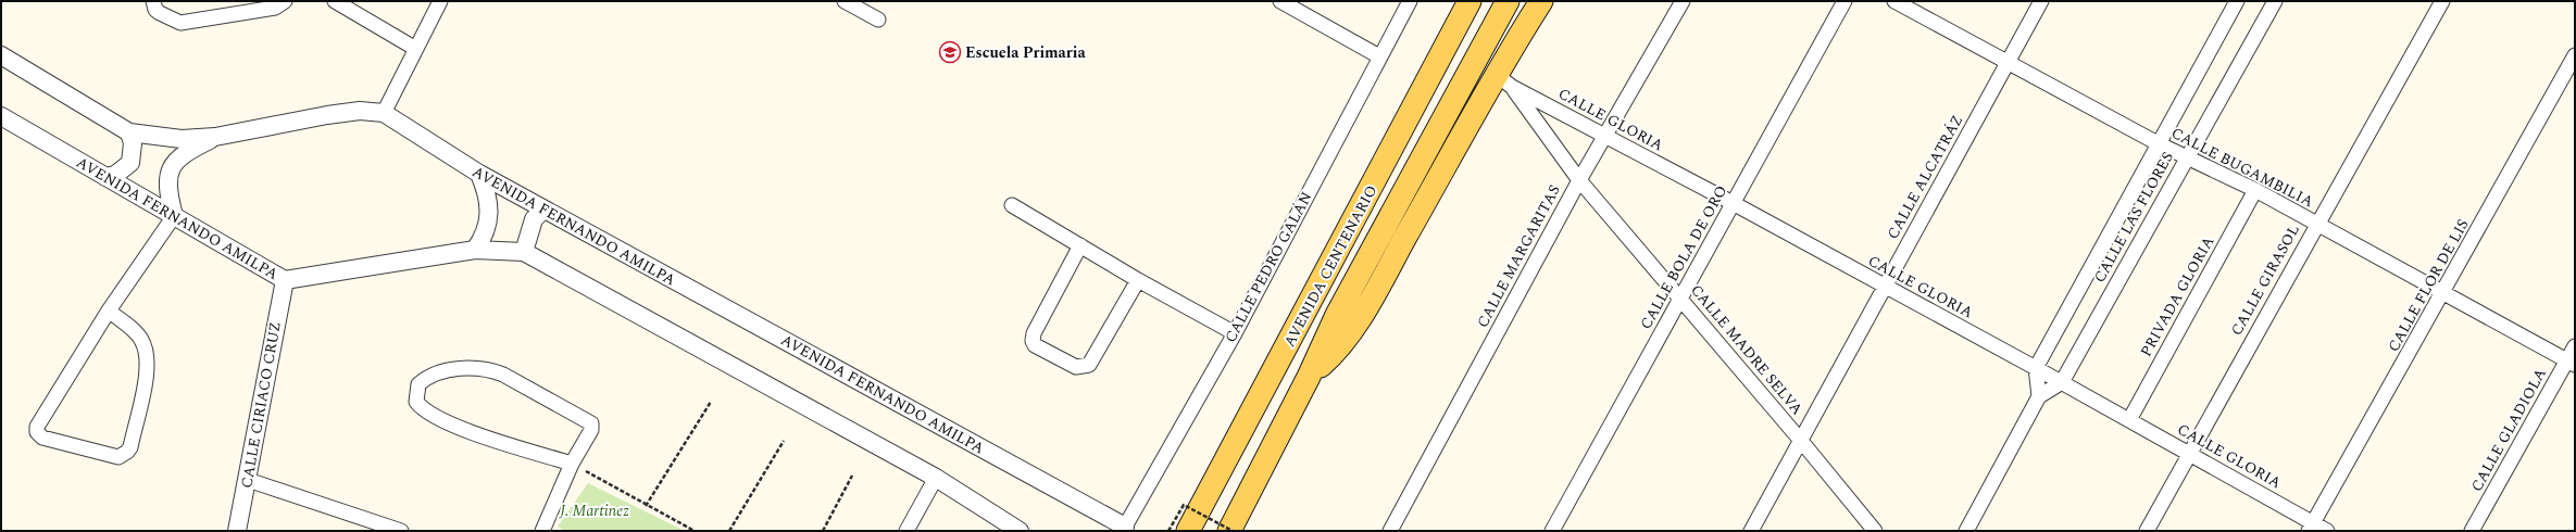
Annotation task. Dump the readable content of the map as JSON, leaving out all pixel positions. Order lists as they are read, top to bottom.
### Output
{
  "streets": {
    "main road": ["AVENIDA CENTENARIO"],
    "street": [
      "CALLE GLORIA",
      "CALLE BUGAMBILIA",
      "CALLE ALCATRÁZ",
      "CALLE LAS FLORES",
      "AVENIDA FERNANDO AMILPA",
      "CALLE MARGARITAS",
      "CALLE BOLA DE ORO",
      "CALLE PEDRO GALÁN",
      "CALLE GIRASOL",
      "CALLE FLOR DE LIS",
      "PRIVADA GLORIA",
      "CALLE MADRE SELVA",
      "CALLE CIRIACO CRUZ",
      "CALLE GLADIOLA"
    ]
  },
  "crossings": [
    ["CALLE GLORIA", "CALLE ALCATRÁZ"],
    ["CALLE GLORIA", "CALLE LAS FLORES"],
    ["CALLE GLORIA", "CALLE MARGARITAS"],
    ["CALLE GLORIA", "CALLE BOLA DE ORO"],
    ["CALLE GLORIA", "AVENIDA CENTENARIO"],
    ["CALLE GLORIA", "CALLE GIRASOL"],
    ["CALLE GLORIA", "CALLE FLOR DE LIS"],
    ["CALLE GLORIA", "PRIVADA GLORIA"],
    ["CALLE GLORIA", "CALLE MADRE SELVA"],
    ["CALLE BUGAMBILIA", "CALLE ALCATRÁZ"],
    ["CALLE BUGAMBILIA", "CALLE LAS FLORES"],
    ["CALLE BUGAMBILIA", "CALLE GIRASOL"],
    ["CALLE BUGAMBILIA", "CALLE FLOR DE LIS"],
    ["CALLE BUGAMBILIA", "PRIVADA GLORIA"],
    ["CALLE BUGAMBILIA", "CALLE GLADIOLA"],
    ["CALLE ALCATRÁZ", "CALLE MADRE SELVA"],
    ["AVENIDA FERNANDO AMILPA", "CALLE PEDRO GALÁN"],
    ["AVENIDA FERNANDO AMILPA", "CALLE CIRIACO CRUZ"],
    ["CALLE MARGARITAS", "CALLE MADRE SELVA"],
    ["CALLE BOLA DE ORO", "CALLE MADRE SELVA"],
    ["AVENIDA CENTENARIO", "CALLE MADRE SELVA"]
  ],
  "parks": ["J. Martinez"],
  "places": {
    "school or university": ["Escuela Primaria"]
  }
}
